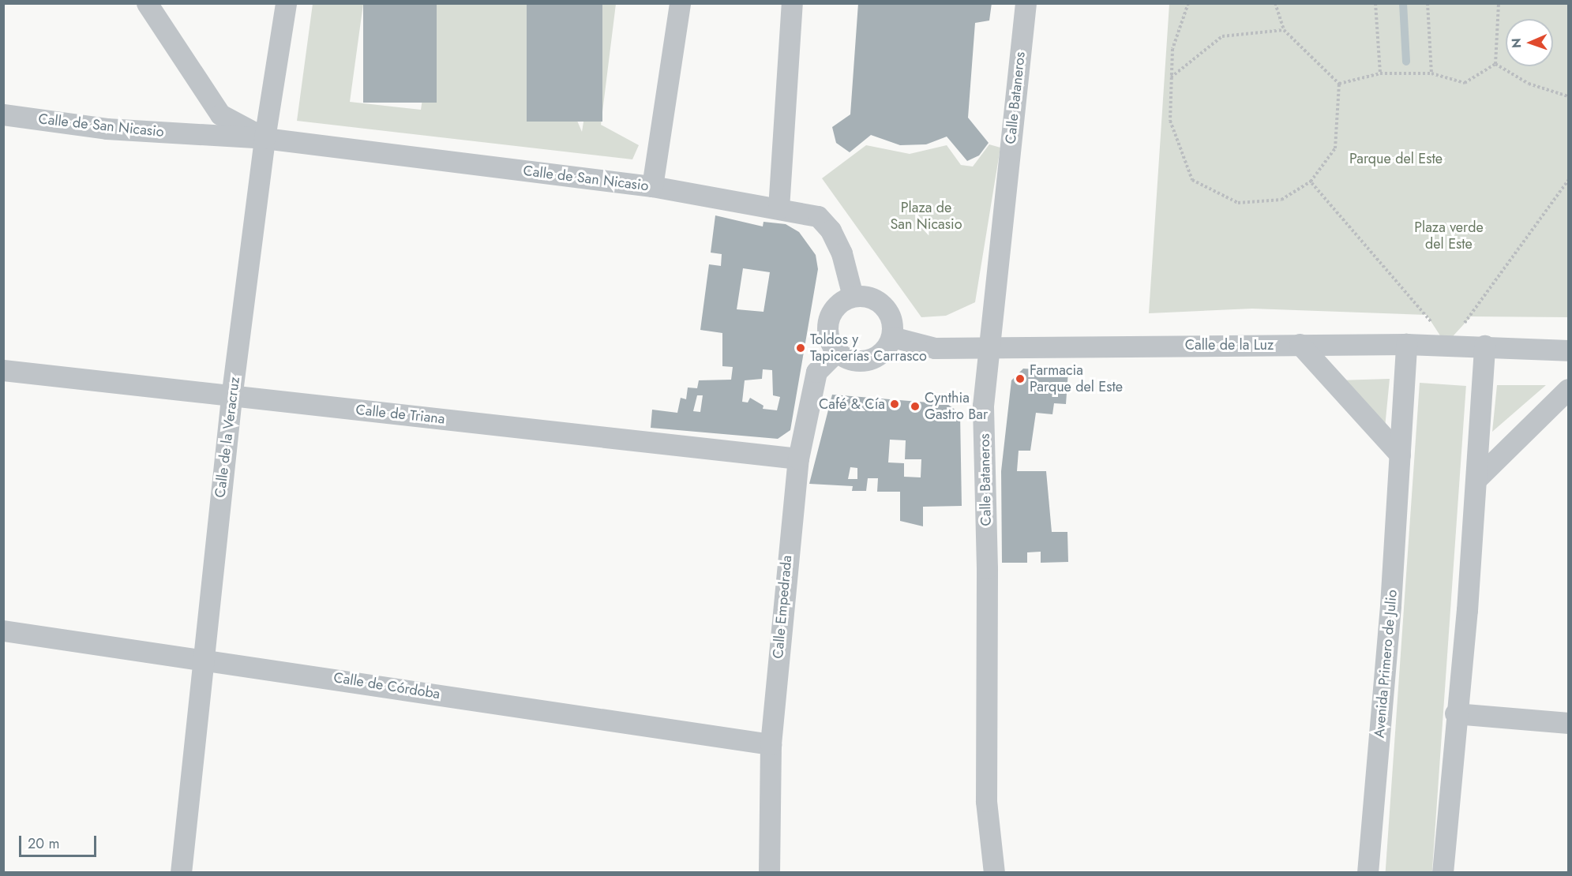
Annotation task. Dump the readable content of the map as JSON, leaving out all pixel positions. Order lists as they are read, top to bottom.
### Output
{
  "streets": {
    "street": [
      "Calle Bataneros",
      "Calle de San Nicasio",
      "Calle de la Luz",
      "Calle de Triana",
      "Calle de la Veracruz",
      "Calle Empedrada",
      "Avenida Primero de Julio",
      "Calle de Córdoba"
    ]
  },
  "crossings": [
    ["Calle Bataneros", "Calle de la Luz"],
    ["Calle de San Nicasio", "Calle de la Luz"],
    ["Calle de San Nicasio", "Calle de la Veracruz"],
    ["Calle de San Nicasio", "Calle Empedrada"],
    ["Calle de la Luz", "Calle Empedrada"],
    ["Calle de la Luz", "Avenida Primero de Julio"],
    ["Calle de Triana", "Calle de la Veracruz"],
    ["Calle de Triana", "Calle Empedrada"],
    ["Calle de la Veracruz", "Calle de Córdoba"],
    ["Calle Empedrada", "Calle de Córdoba"]
  ],
  "parks": ["Parque del Este", "Plaza de San Nicasio", "Plaza verde del Este"],
  "places": [
    "Toldos y Tapicerías Carrasco",
    "Farmacia Parque del Este",
    "Café & Cía",
    "Cynthia Gastro Bar"
  ],
  "scale_bar": "20 m",
  "north": "left"
}
